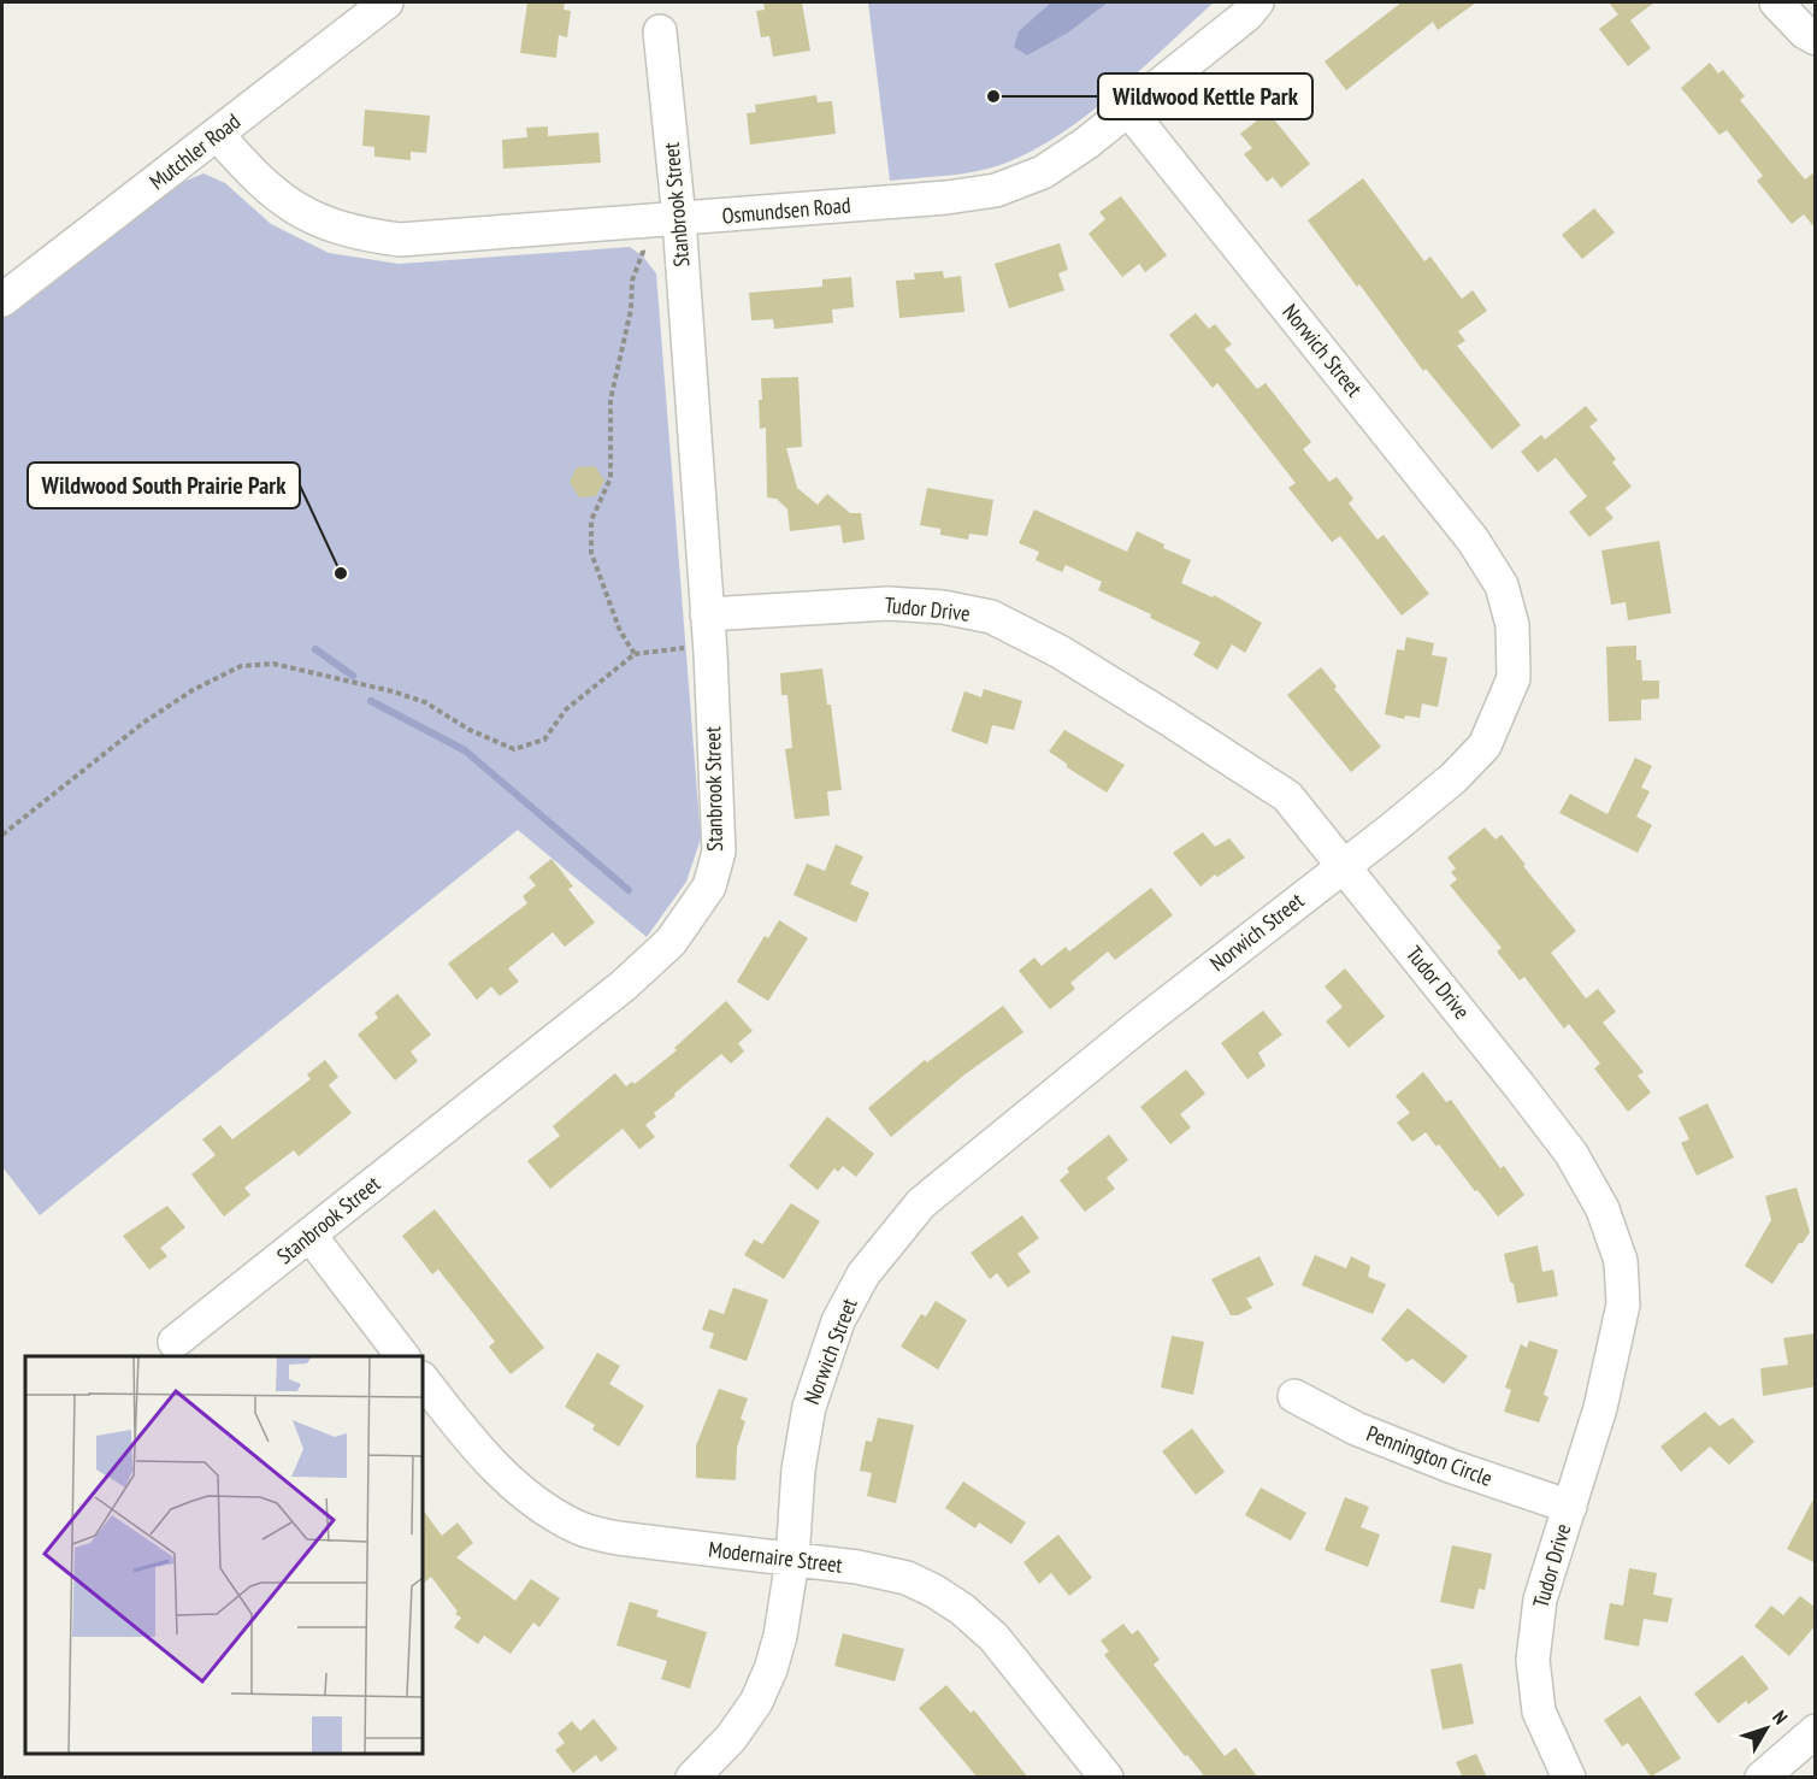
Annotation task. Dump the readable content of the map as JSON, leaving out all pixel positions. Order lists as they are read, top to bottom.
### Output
{
  "streets": {
    "street": [
      "Mutchler Road",
      "Stanbrook Street",
      "Osmundsen Road",
      "Norwich Street",
      "Tudor Drive",
      "Pennington Circle",
      "Modernaire Street"
    ]
  },
  "crossings": [
    ["Mutchler Road", "Osmundsen Road"],
    ["Stanbrook Street", "Osmundsen Road"],
    ["Stanbrook Street", "Tudor Drive"],
    ["Osmundsen Road", "Norwich Street"],
    ["Norwich Street", "Tudor Drive"],
    ["Norwich Street", "Modernaire Street"],
    ["Tudor Drive", "Pennington Circle"]
  ],
  "places": ["Wildwood Kettle Park", "Wildwood South Prairie Park"],
  "north": "top right"
}
